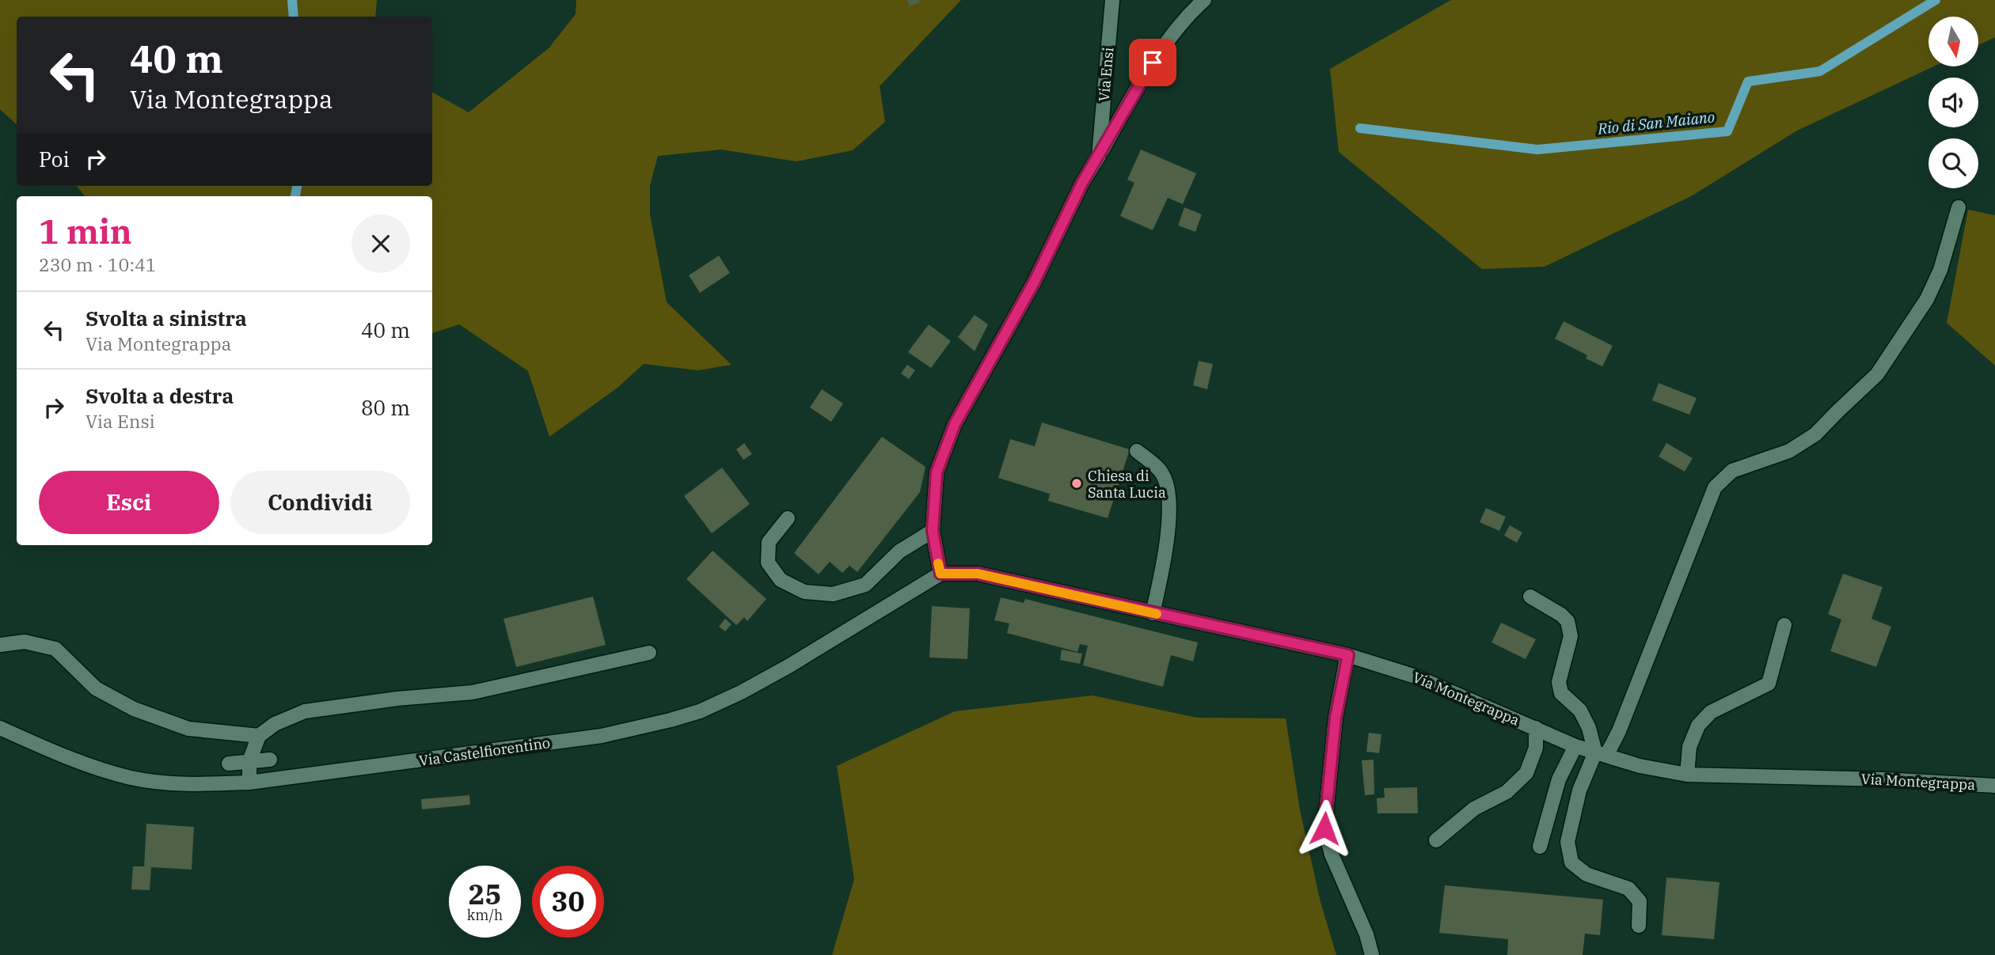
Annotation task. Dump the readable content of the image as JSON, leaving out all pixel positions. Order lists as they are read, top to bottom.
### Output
{
  "streets": {
    "street": ["Via Ensi", "Via Montegrappa", "Via Castelfiorentino"]
  },
  "crossings": [
    ["Via Ensi", "Via Montegrappa"],
    ["Via Ensi", "Via Castelfiorentino"],
    ["Via Montegrappa", "Via Castelfiorentino"]
  ],
  "water": ["Rio di San Maiano"],
  "places": ["Chiesa di Santa Lucia"],
  "north": "bottom",
  "page": {
    "turn": ["40 m", "Via Montegrappa"],
    "then": "Poi",
    "heading": ["1 min", "230 m · 10:41"],
    "list": [
      {
        "name": "Svolta a sinistra",
        "note": "Via Montegrappa",
        "value": "40 m"
      },
      {
        "name": "Svolta a destra",
        "note": "Via Ensi",
        "value": "80 m"
      }
    ],
    "buttons": ["Esci", "Condividi"],
    "speed": "25 km/h",
    "limit": "30"
  }
}
